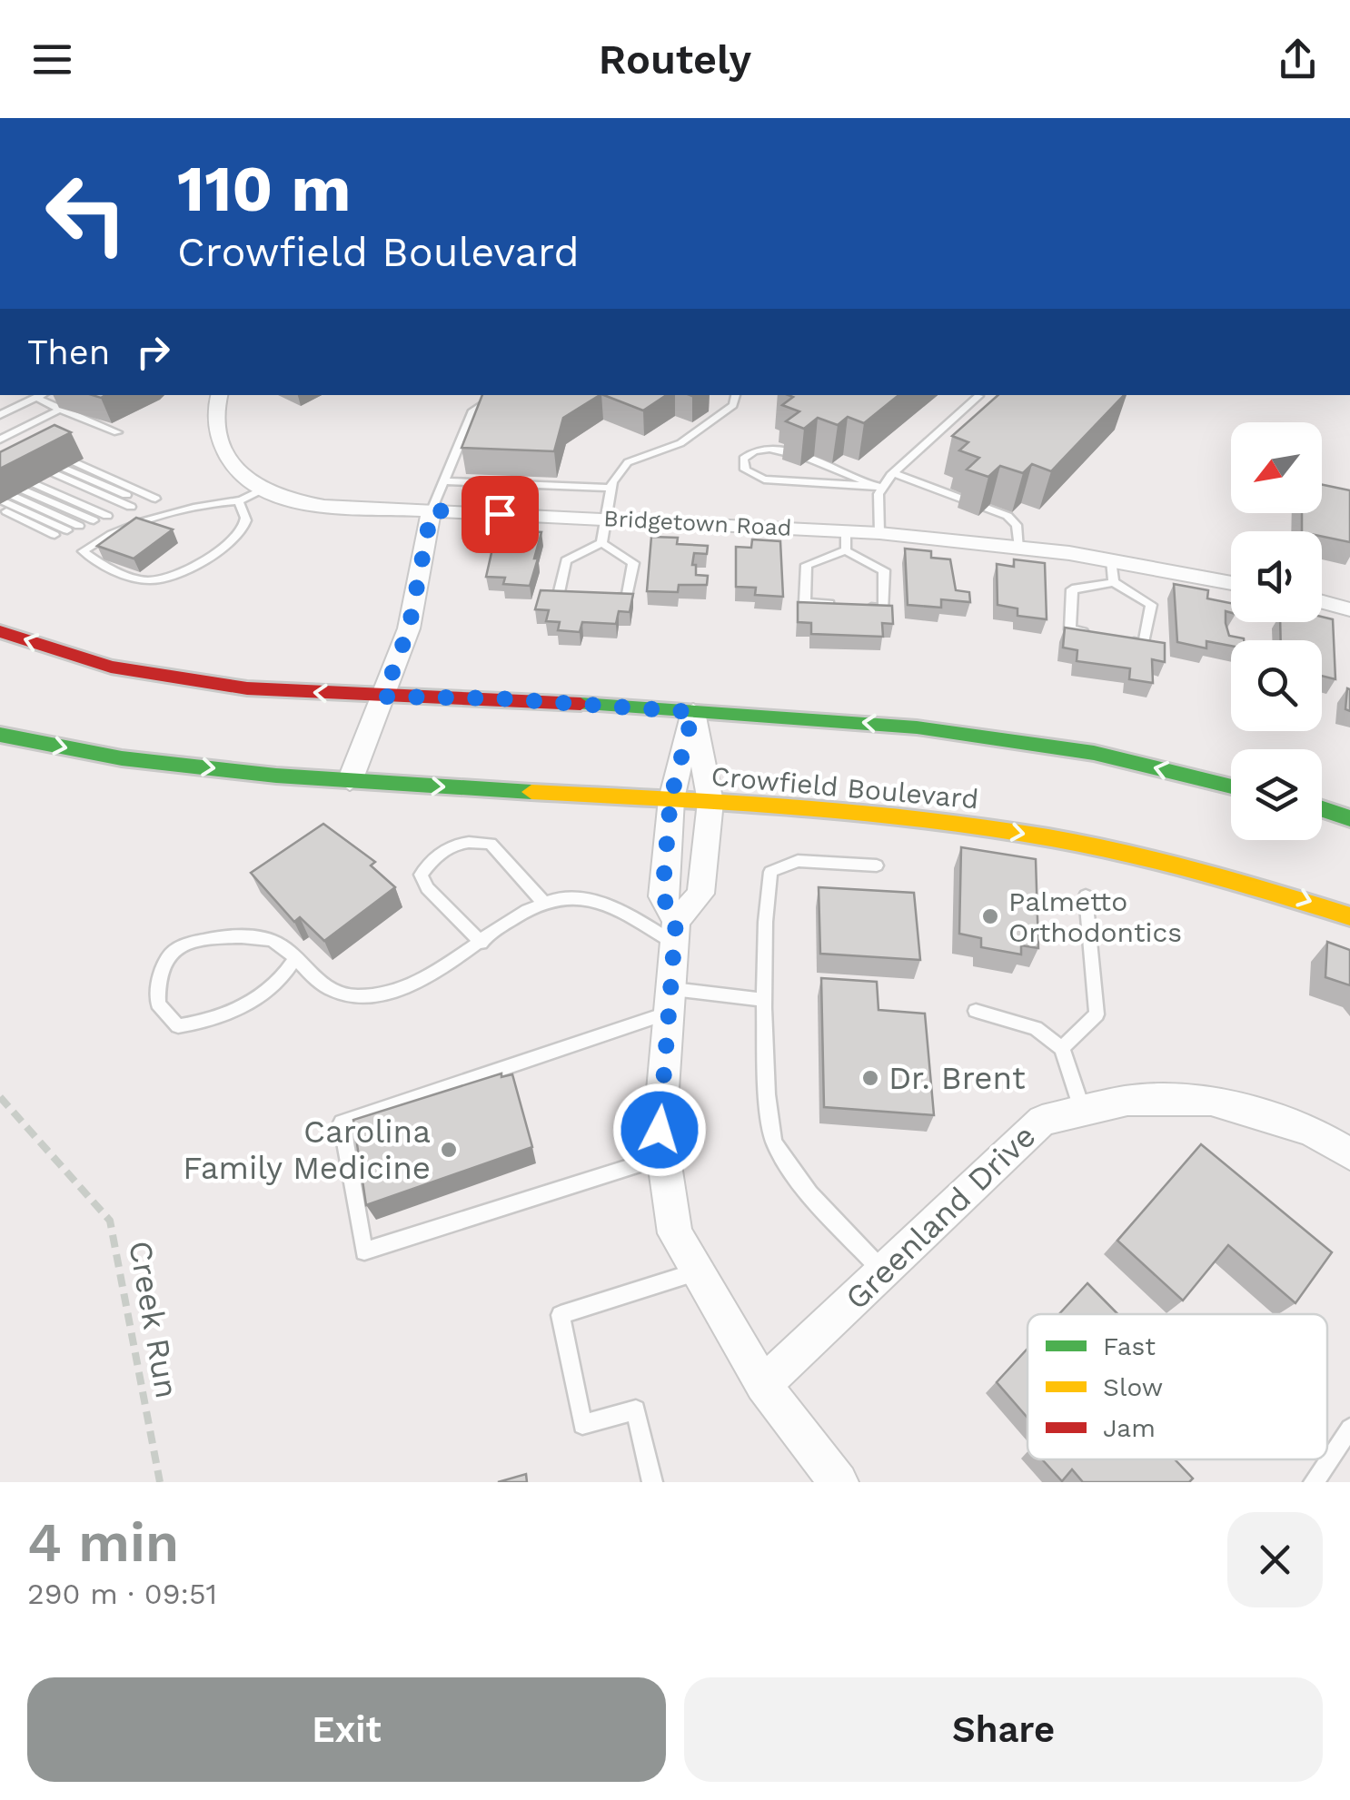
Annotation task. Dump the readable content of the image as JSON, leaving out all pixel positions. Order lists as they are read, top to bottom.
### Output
{
  "streets": {
    "main road": ["Crowfield Boulevard"],
    "street": ["Bridgetown Road", "Greenland Drive"],
    "path": ["Creek Run"]
  },
  "places": ["Palmetto Orthodontics", "Dr. Brent", "Carolina Family Medicine"],
  "legend": ["Fast", "Slow", "Jam"],
  "north": "bottom left",
  "page": {
    "header": "Routely",
    "turn": ["110 m", "Crowfield Boulevard"],
    "then": "Then",
    "heading": ["4 min", "290 m · 09:51"],
    "buttons": ["Exit", "Share"]
  }
}
